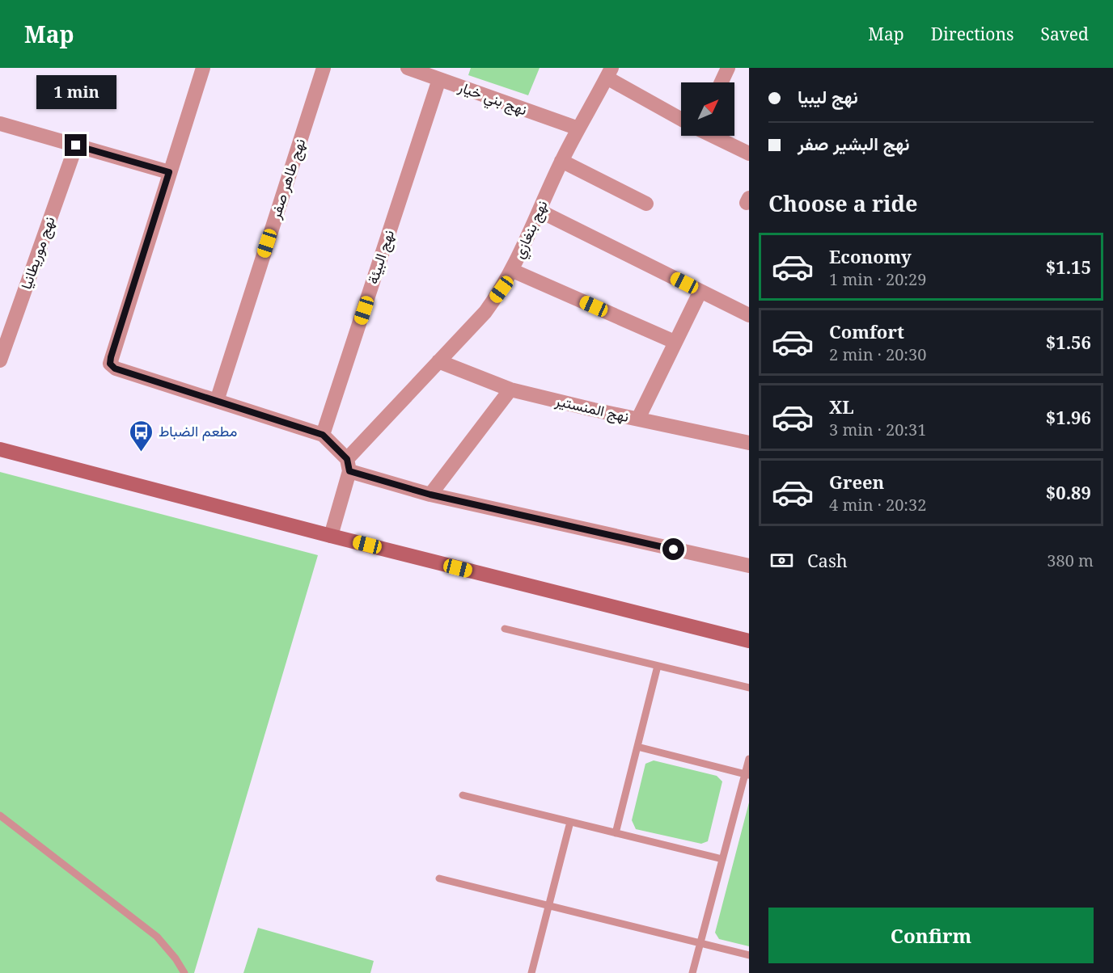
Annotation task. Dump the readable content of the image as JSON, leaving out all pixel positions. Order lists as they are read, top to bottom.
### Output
{
  "streets": {
    "street": [
      "نهج بني خيار",
      "نهج طاهر صفر",
      "نهج بنغازي",
      "نهج موريطانيا",
      "نهج البيئة",
      "نهج المنستير"
    ]
  },
  "crossings": [
    ["نهج بني خيار", "نهج بنغازي"],
    ["نهج بني خيار", "نهج البيئة"],
    ["نهج بنغازي", "نهج المنستير"]
  ],
  "places": {
    "bus stop": ["مطعم الضباط"]
  },
  "north": "top right",
  "page": {
    "header": "Map",
    "nav": ["Map", "Directions", "Saved"],
    "banner": ["نهج ليبيا", "نهج البشير صفر"],
    "bubble": "1 min",
    "heading": "Choose a ride",
    "list": [
      {
        "name": "Economy",
        "note": "1 min · 20:29",
        "value": "$1.15"
      },
      {
        "name": "Comfort",
        "note": "2 min · 20:30",
        "value": "$1.56"
      },
      {
        "name": "XL",
        "note": "3 min · 20:31",
        "value": "$1.96"
      },
      {
        "name": "Green",
        "note": "4 min · 20:32",
        "value": "$0.89"
      }
    ],
    "pay": ["Cash", "380 m"],
    "buttons": "Confirm"
  }
}
